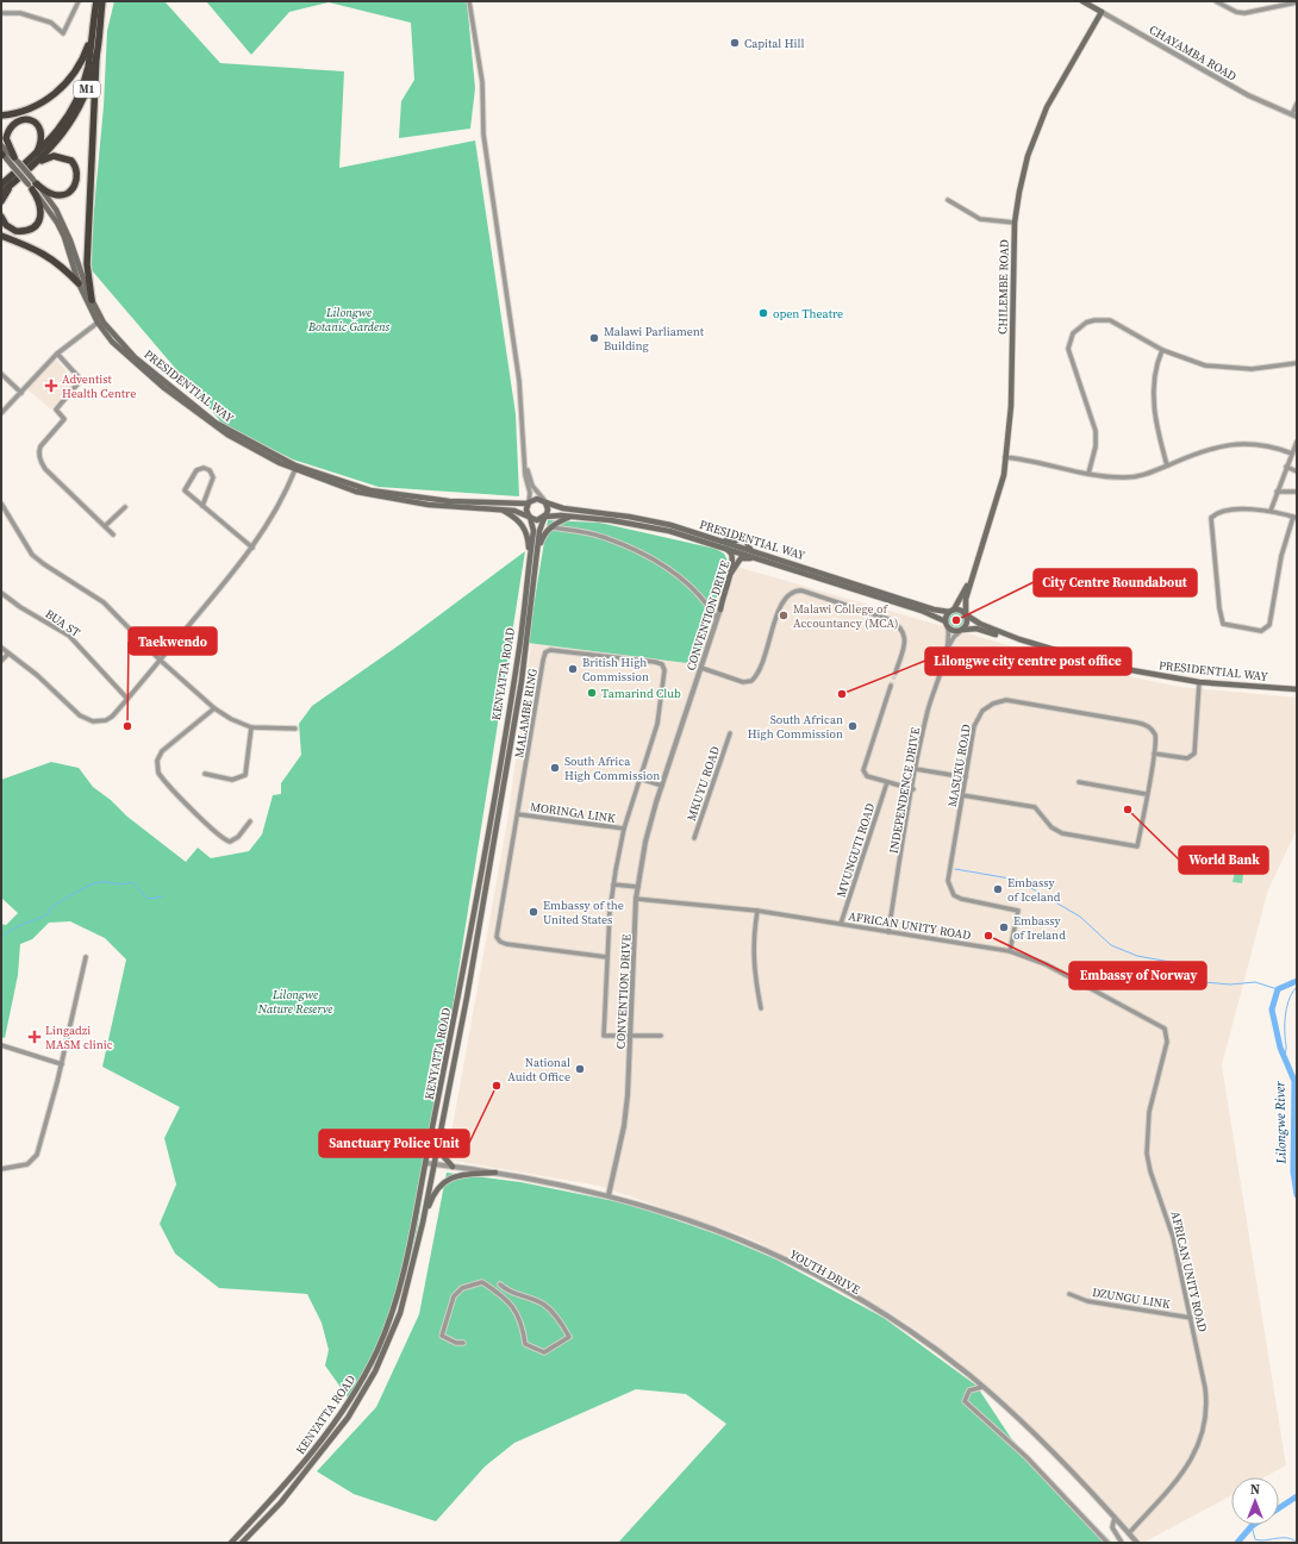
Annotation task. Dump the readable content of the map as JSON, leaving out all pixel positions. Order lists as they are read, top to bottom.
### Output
{
  "streets": {
    "highway": ["M1"],
    "main road": [
      "CHAYAMBA ROAD",
      "CHILEMBE ROAD",
      "PRESIDENTIAL WAY",
      "KENYATTA ROAD"
    ],
    "street": [
      "CONVENTION DRIVE",
      "BUA ST",
      "MALAMBE RING",
      "MASUKU ROAD",
      "MKUYU ROAD",
      "INDEPENDENCE DRIVE",
      "MORINGA LINK",
      "MVUNGUTI ROAD",
      "AFRICAN UNITY ROAD",
      "YOUTH DRIVE",
      "DZUNGU LINK"
    ]
  },
  "crossings": [
    ["CHAYAMBA ROAD", "CHILEMBE ROAD"],
    ["PRESIDENTIAL WAY", "CONVENTION DRIVE"],
    ["PRESIDENTIAL WAY", "KENYATTA ROAD"],
    ["PRESIDENTIAL WAY", "INDEPENDENCE DRIVE"],
    ["CONVENTION DRIVE", "MALAMBE RING"],
    ["CONVENTION DRIVE", "AFRICAN UNITY ROAD"],
    ["CONVENTION DRIVE", "YOUTH DRIVE"],
    ["KENYATTA ROAD", "YOUTH DRIVE"],
    ["MALAMBE RING", "MORINGA LINK"],
    ["MASUKU ROAD", "AFRICAN UNITY ROAD"],
    ["INDEPENDENCE DRIVE", "AFRICAN UNITY ROAD"],
    ["MVUNGUTI ROAD", "AFRICAN UNITY ROAD"],
    ["AFRICAN UNITY ROAD", "YOUTH DRIVE"],
    ["AFRICAN UNITY ROAD", "DZUNGU LINK"]
  ],
  "water": ["Lilongwe River"],
  "parks": ["Lilongwe Botanic Gardens", "Lilongwe Nature Reserve"],
  "places": {
    "other": [
      "Capital Hill",
      "open Theatre",
      "Malawi Parliament Building",
      "Malawi College of Accountancy (MCA)",
      "City Centre Roundabout",
      "British High Commission",
      "Tamarind Club",
      "Lilongwe city centre post office",
      "Taekwendo",
      "South African High Commission",
      "South Africa High Commission",
      "World Bank",
      "Embassy of Iceland",
      "Embassy of the United States",
      "Embassy of Ireland",
      "Embassy of Norway",
      "National Auidt Office",
      "Sanctuary Police Unit"
    ],
    "health": ["Adventist Health Centre", "Lingadzi MASM clinic"]
  },
  "north": "top"
}
